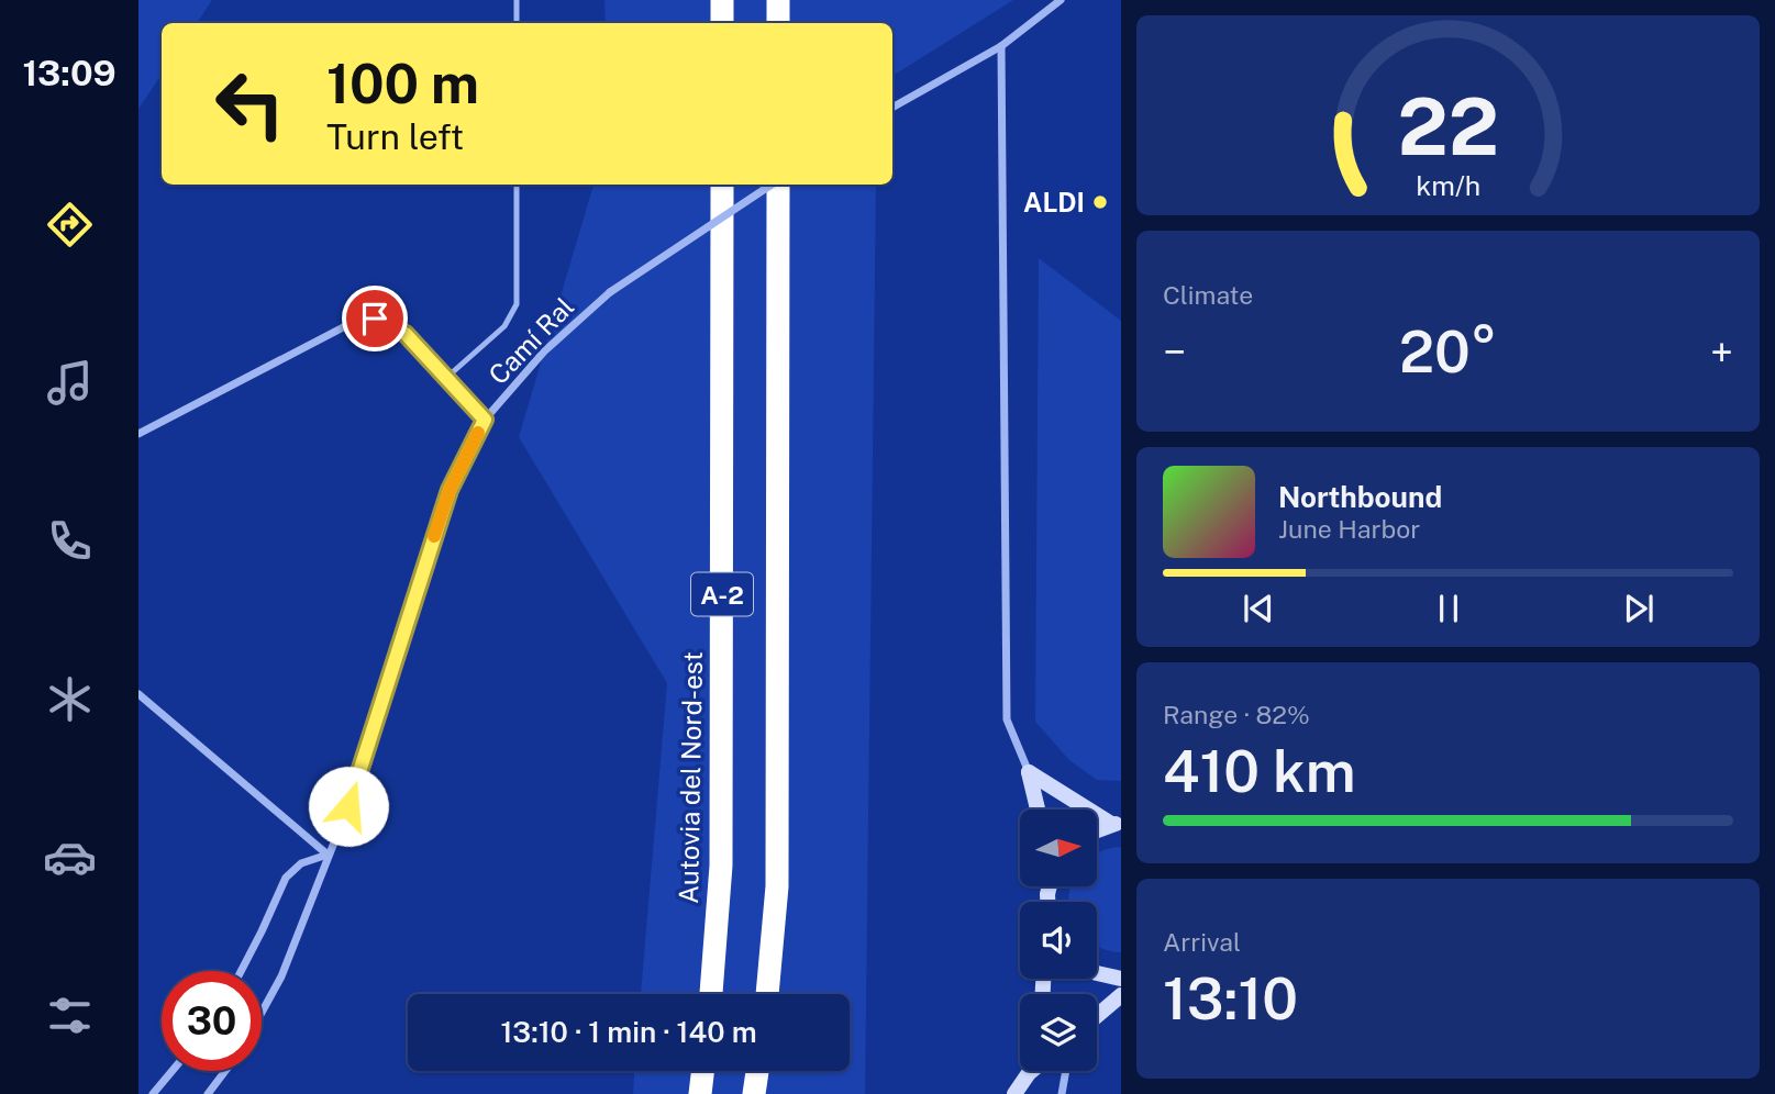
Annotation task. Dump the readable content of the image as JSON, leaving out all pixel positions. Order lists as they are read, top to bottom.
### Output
{
  "streets": {
    "highway": ["A-2", "Autovia del Nord-est"],
    "street": ["Camí Ral"]
  },
  "places": ["ALDI"],
  "north": "right",
  "page": {
    "tabs": "13:09",
    "turn": ["100 m", "Turn left"],
    "tile": [
      "Climate",
      ["Range · 82%", "410 km"],
      ["Arrival", "13:10"]
    ],
    "heat": ["−", "20°", "+"],
    "song": ["Northbound", "June Harbor"],
    "limit": "30",
    "trip": "13:10 · 1 min · 140 m",
    "gauge": ["22", "km/h"]
  }
}
